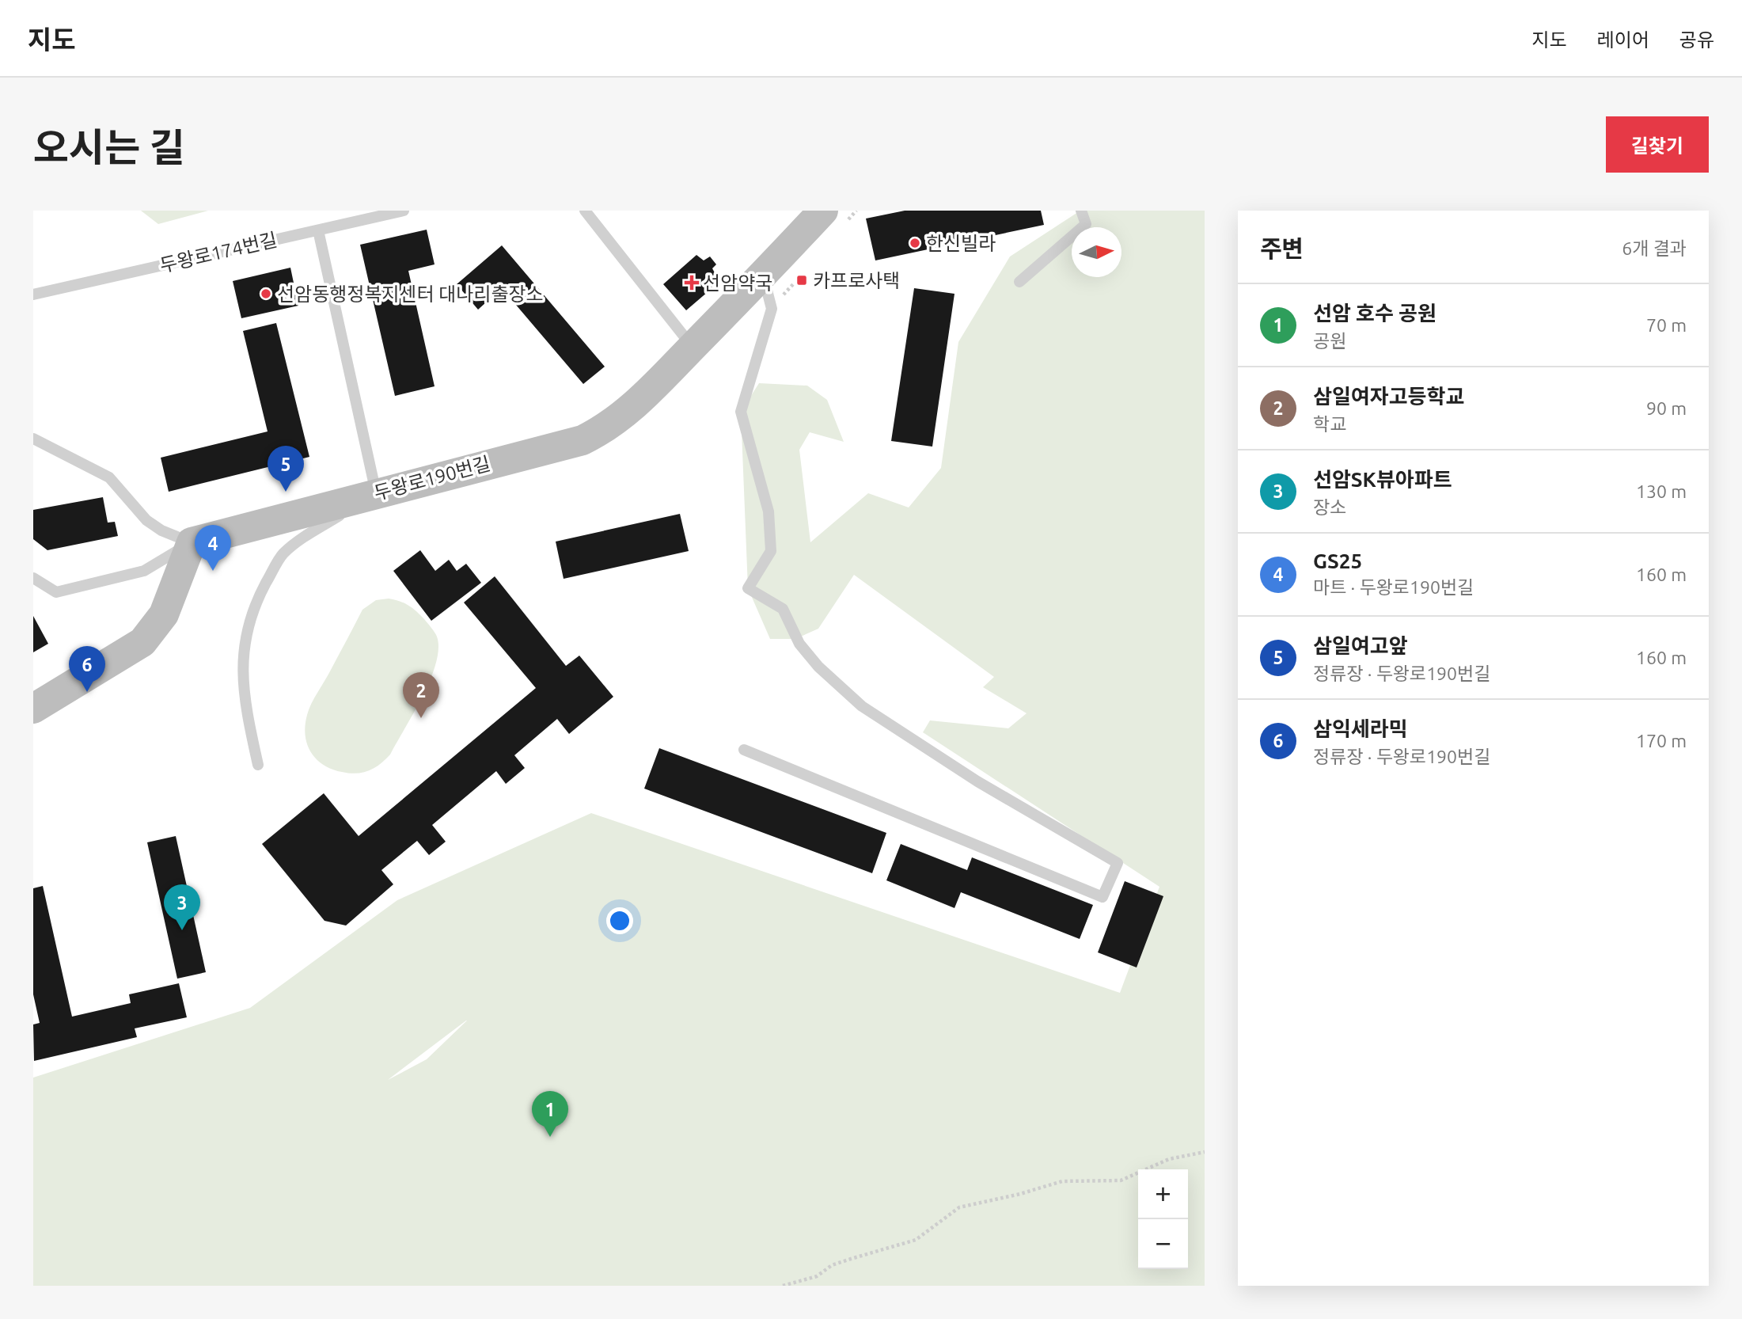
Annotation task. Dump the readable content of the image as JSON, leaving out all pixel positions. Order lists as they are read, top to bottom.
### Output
{
  "streets": {
    "street": ["두왕로190번길"],
    "lane": ["두왕로174번길"]
  },
  "places": {
    "other": ["한신빌라", "선암동행정복지센터 대나리출장소"],
    "transit": ["카프로사택"],
    "health": ["선암약국"]
  },
  "north": "right",
  "page": {
    "header": "지도",
    "nav": ["지도", "레이어", "공유"],
    "title": "오시는 길",
    "buttons": "길찾기",
    "heading": ["주변", "6개 결과"],
    "list": [
      {
        "mark": "1",
        "name": "선암 호수 공원",
        "note": "공원",
        "value": "70 m"
      },
      {
        "mark": "2",
        "name": "삼일여자고등학교",
        "note": "학교",
        "value": "90 m"
      },
      {
        "mark": "3",
        "name": "선암SK뷰아파트",
        "note": "장소",
        "value": "130 m"
      },
      {
        "mark": "4",
        "name": "GS25",
        "note": "마트 · 두왕로190번길",
        "value": "160 m"
      },
      {
        "mark": "5",
        "name": "삼일여고앞",
        "note": "정류장 · 두왕로190번길",
        "value": "160 m"
      },
      {
        "mark": "6",
        "name": "삼익세라믹",
        "note": "정류장 · 두왕로190번길",
        "value": "170 m"
      }
    ],
    "pins": [
      "5",
      "4",
      "6",
      "2",
      "3",
      "1"
    ],
    "map_buttons": ["+", "−"]
  }
}
